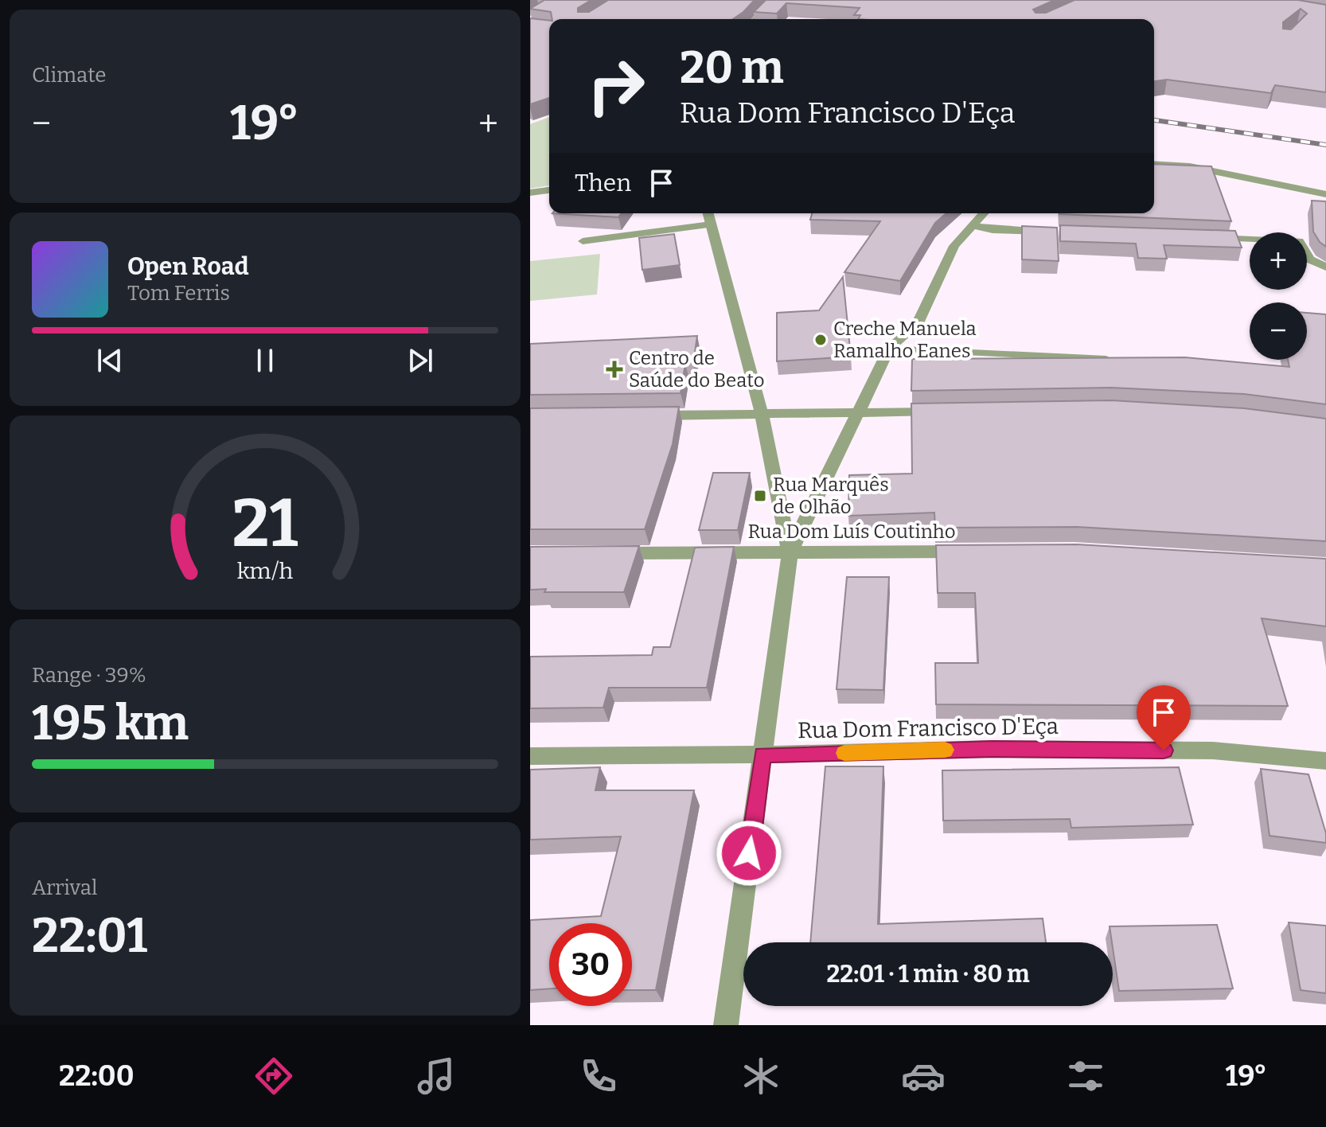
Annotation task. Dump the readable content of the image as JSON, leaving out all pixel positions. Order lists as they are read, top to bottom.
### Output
{
  "streets": {
    "street": ["Rua Dom Luís Coutinho", "Rua Dom Francisco D'Eça"]
  },
  "places": {
    "other": ["Creche Manuela Ramalho Eanes"],
    "health": ["Centro de Saúde do Beato"],
    "transit": ["Rua Marquês de Olhão"]
  },
  "page": {
    "tile": [
      "Climate",
      ["Range · 39%", "195 km"],
      ["Arrival", "22:01"]
    ],
    "turn": ["20 m", "Rua Dom Francisco D'Eça"],
    "heat": ["−", "19°", "+"],
    "then": "Then",
    "map_buttons": ["+", "−"],
    "song": ["Open Road", "Tom Ferris"],
    "limit": "30",
    "trip": "22:01 · 1 min · 80 m",
    "tabs": ["22:00", "19°"],
    "gauge": ["21", "km/h"]
  }
}
